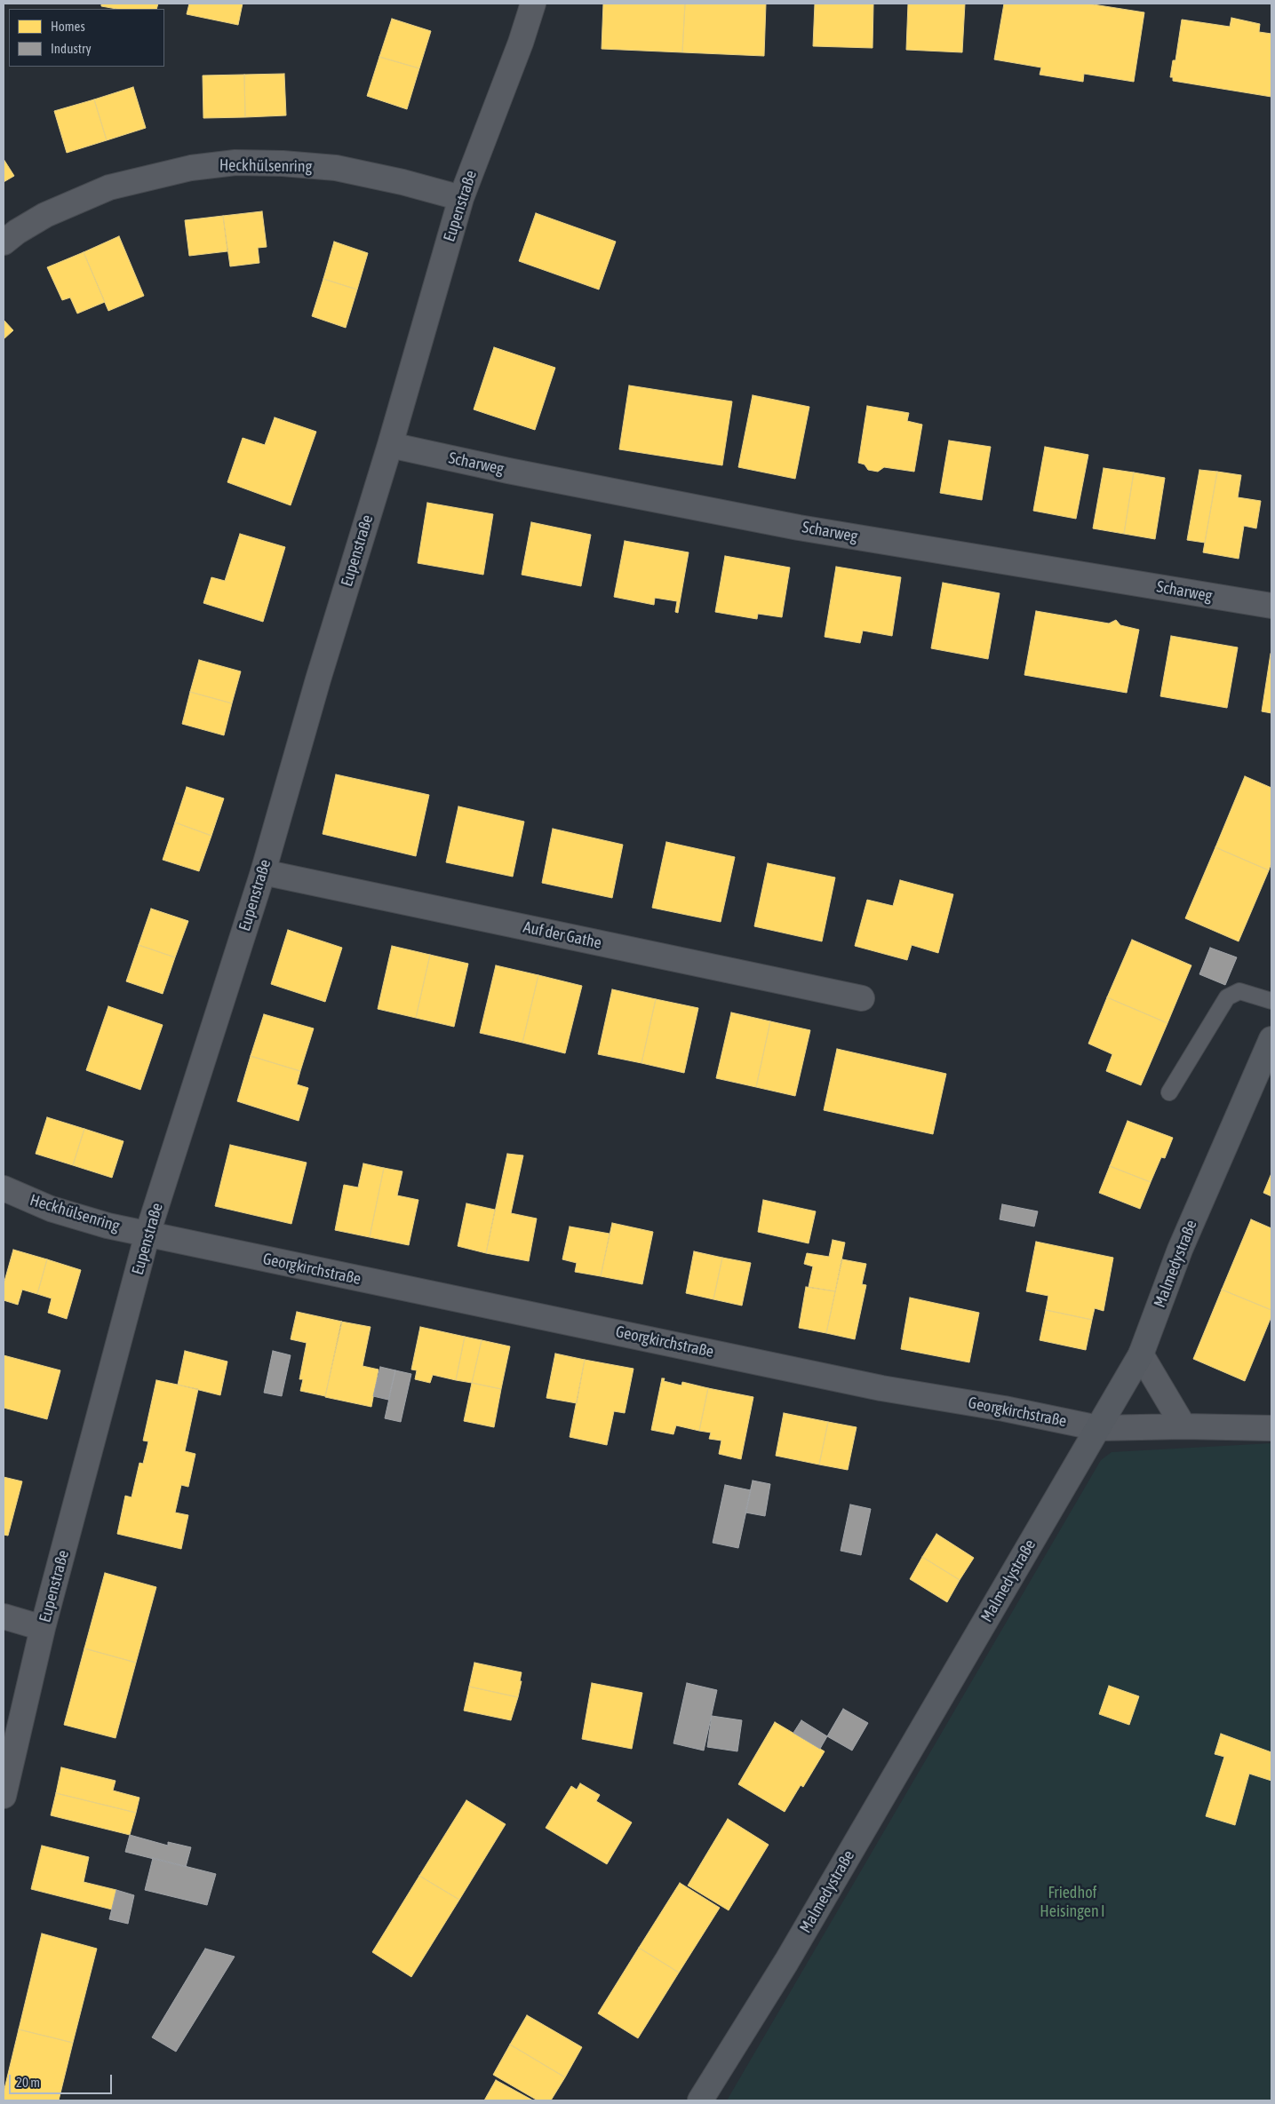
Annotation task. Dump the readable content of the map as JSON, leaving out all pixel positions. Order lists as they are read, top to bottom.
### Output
{
  "streets": {
    "street": [
      "Heckhülsenring",
      "Eupenstraße",
      "Scharweg",
      "Auf der Gathe",
      "Malmedystraße",
      "Georgkirchstraße"
    ]
  },
  "crossings": [
    ["Heckhülsenring", "Eupenstraße"],
    ["Heckhülsenring", "Georgkirchstraße"],
    ["Eupenstraße", "Scharweg"],
    ["Eupenstraße", "Auf der Gathe"],
    ["Eupenstraße", "Georgkirchstraße"],
    ["Malmedystraße", "Georgkirchstraße"]
  ],
  "parks": ["Friedhof Heisingen I"],
  "legend": ["Homes", "Industry"],
  "scale_bar": "20 m"
}
